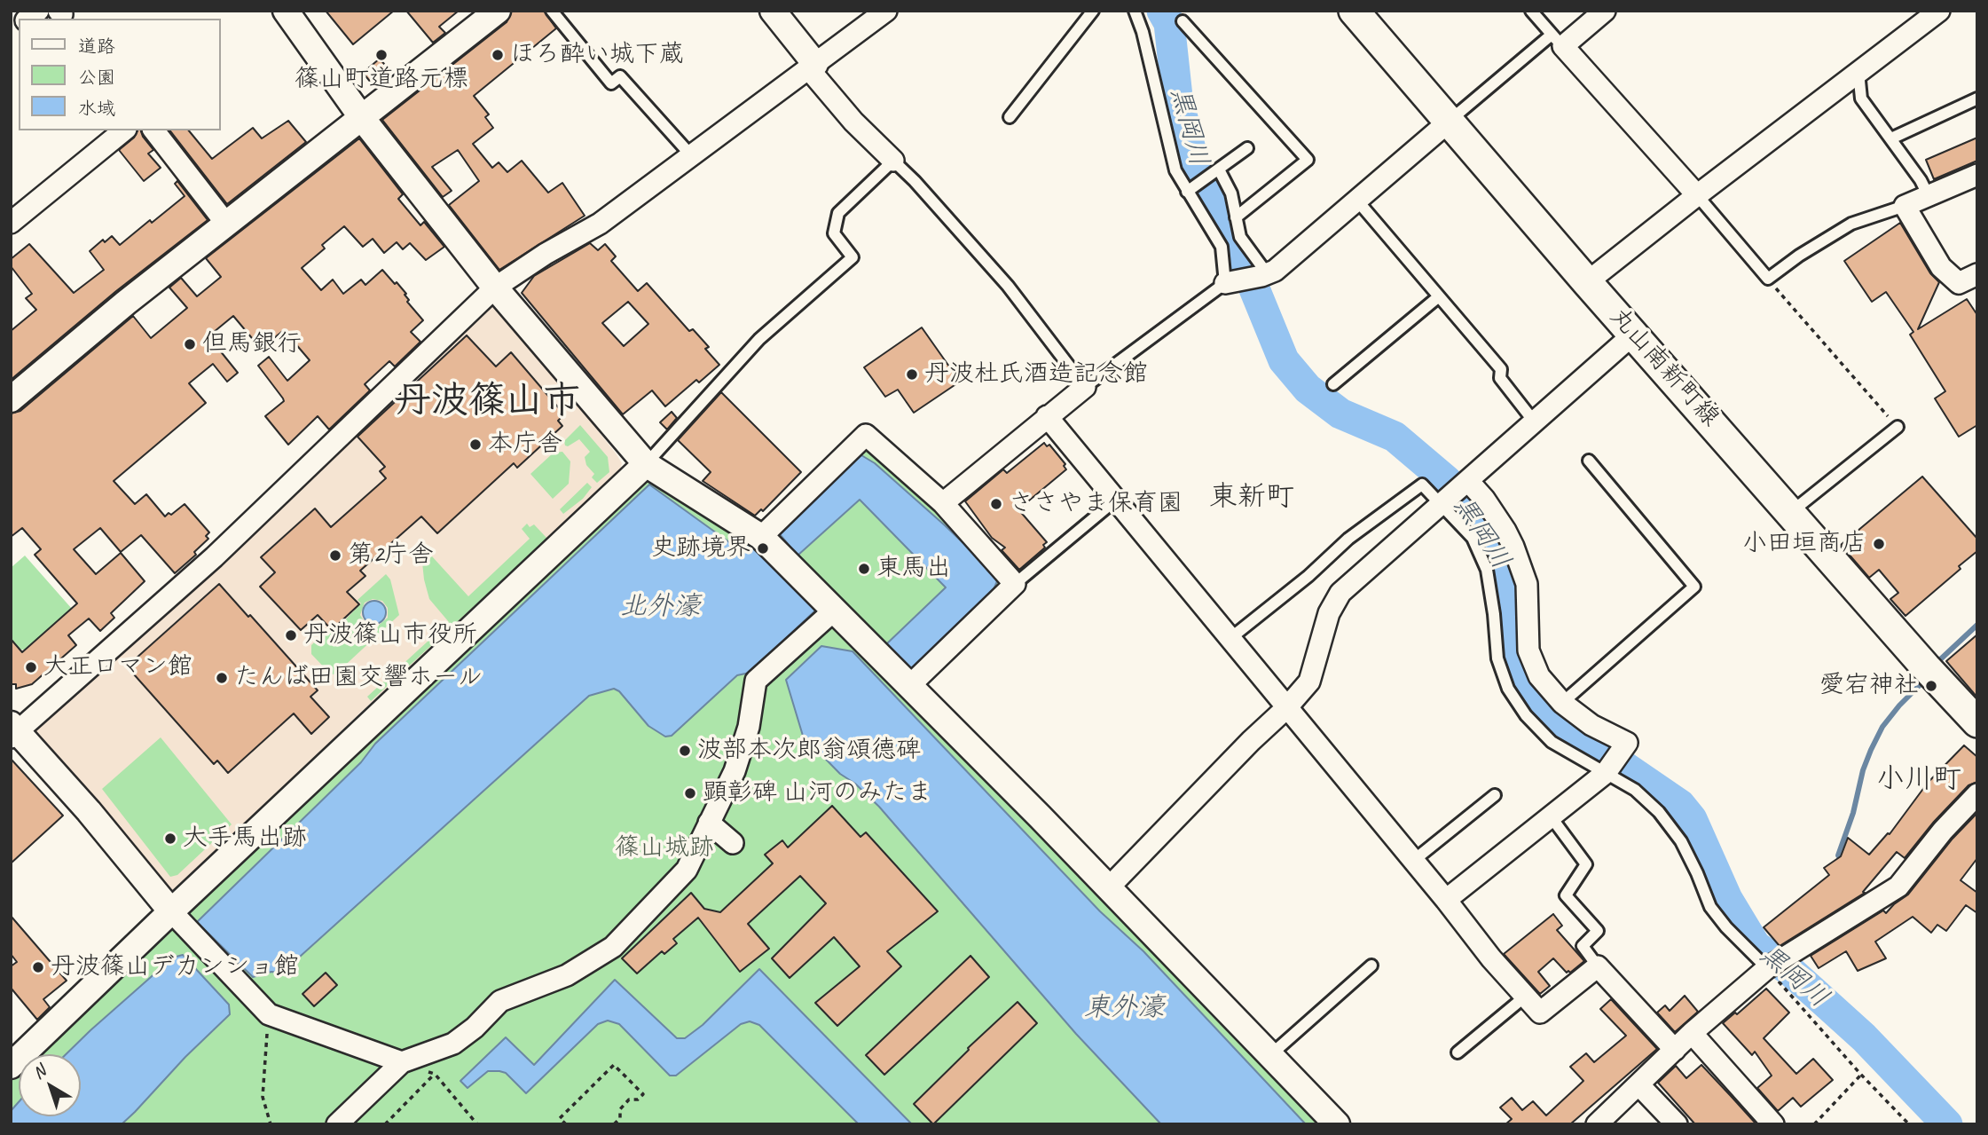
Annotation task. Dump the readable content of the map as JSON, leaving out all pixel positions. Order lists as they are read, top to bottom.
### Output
{
  "streets": {
    "main road": ["丸山南新町線"]
  },
  "districts": ["丹波篠山市", "東新町", "小川町"],
  "water": ["黒岡川", "北外濠", "東外濠"],
  "parks": ["篠山城跡"],
  "places": [
    "篠山町道路元標",
    "ほろ酔い城下蔵",
    "但馬銀行",
    "丹波杜氏酒造記念館",
    "本庁舎",
    "ささやま保育園",
    "小田垣商店",
    "史跡境界",
    "第2庁舎",
    "東馬出",
    "丹波篠山市役所",
    "大正ロマン館",
    "たんば田園交響ホール",
    "愛宕神社",
    "波部本次郎翁頌德碑",
    "顕彰碑 山河のみたま",
    "大手馬出跡",
    "丹波篠山デカンショ館"
  ],
  "legend": ["道路", "公園", "水域"],
  "north": "top left"
}
